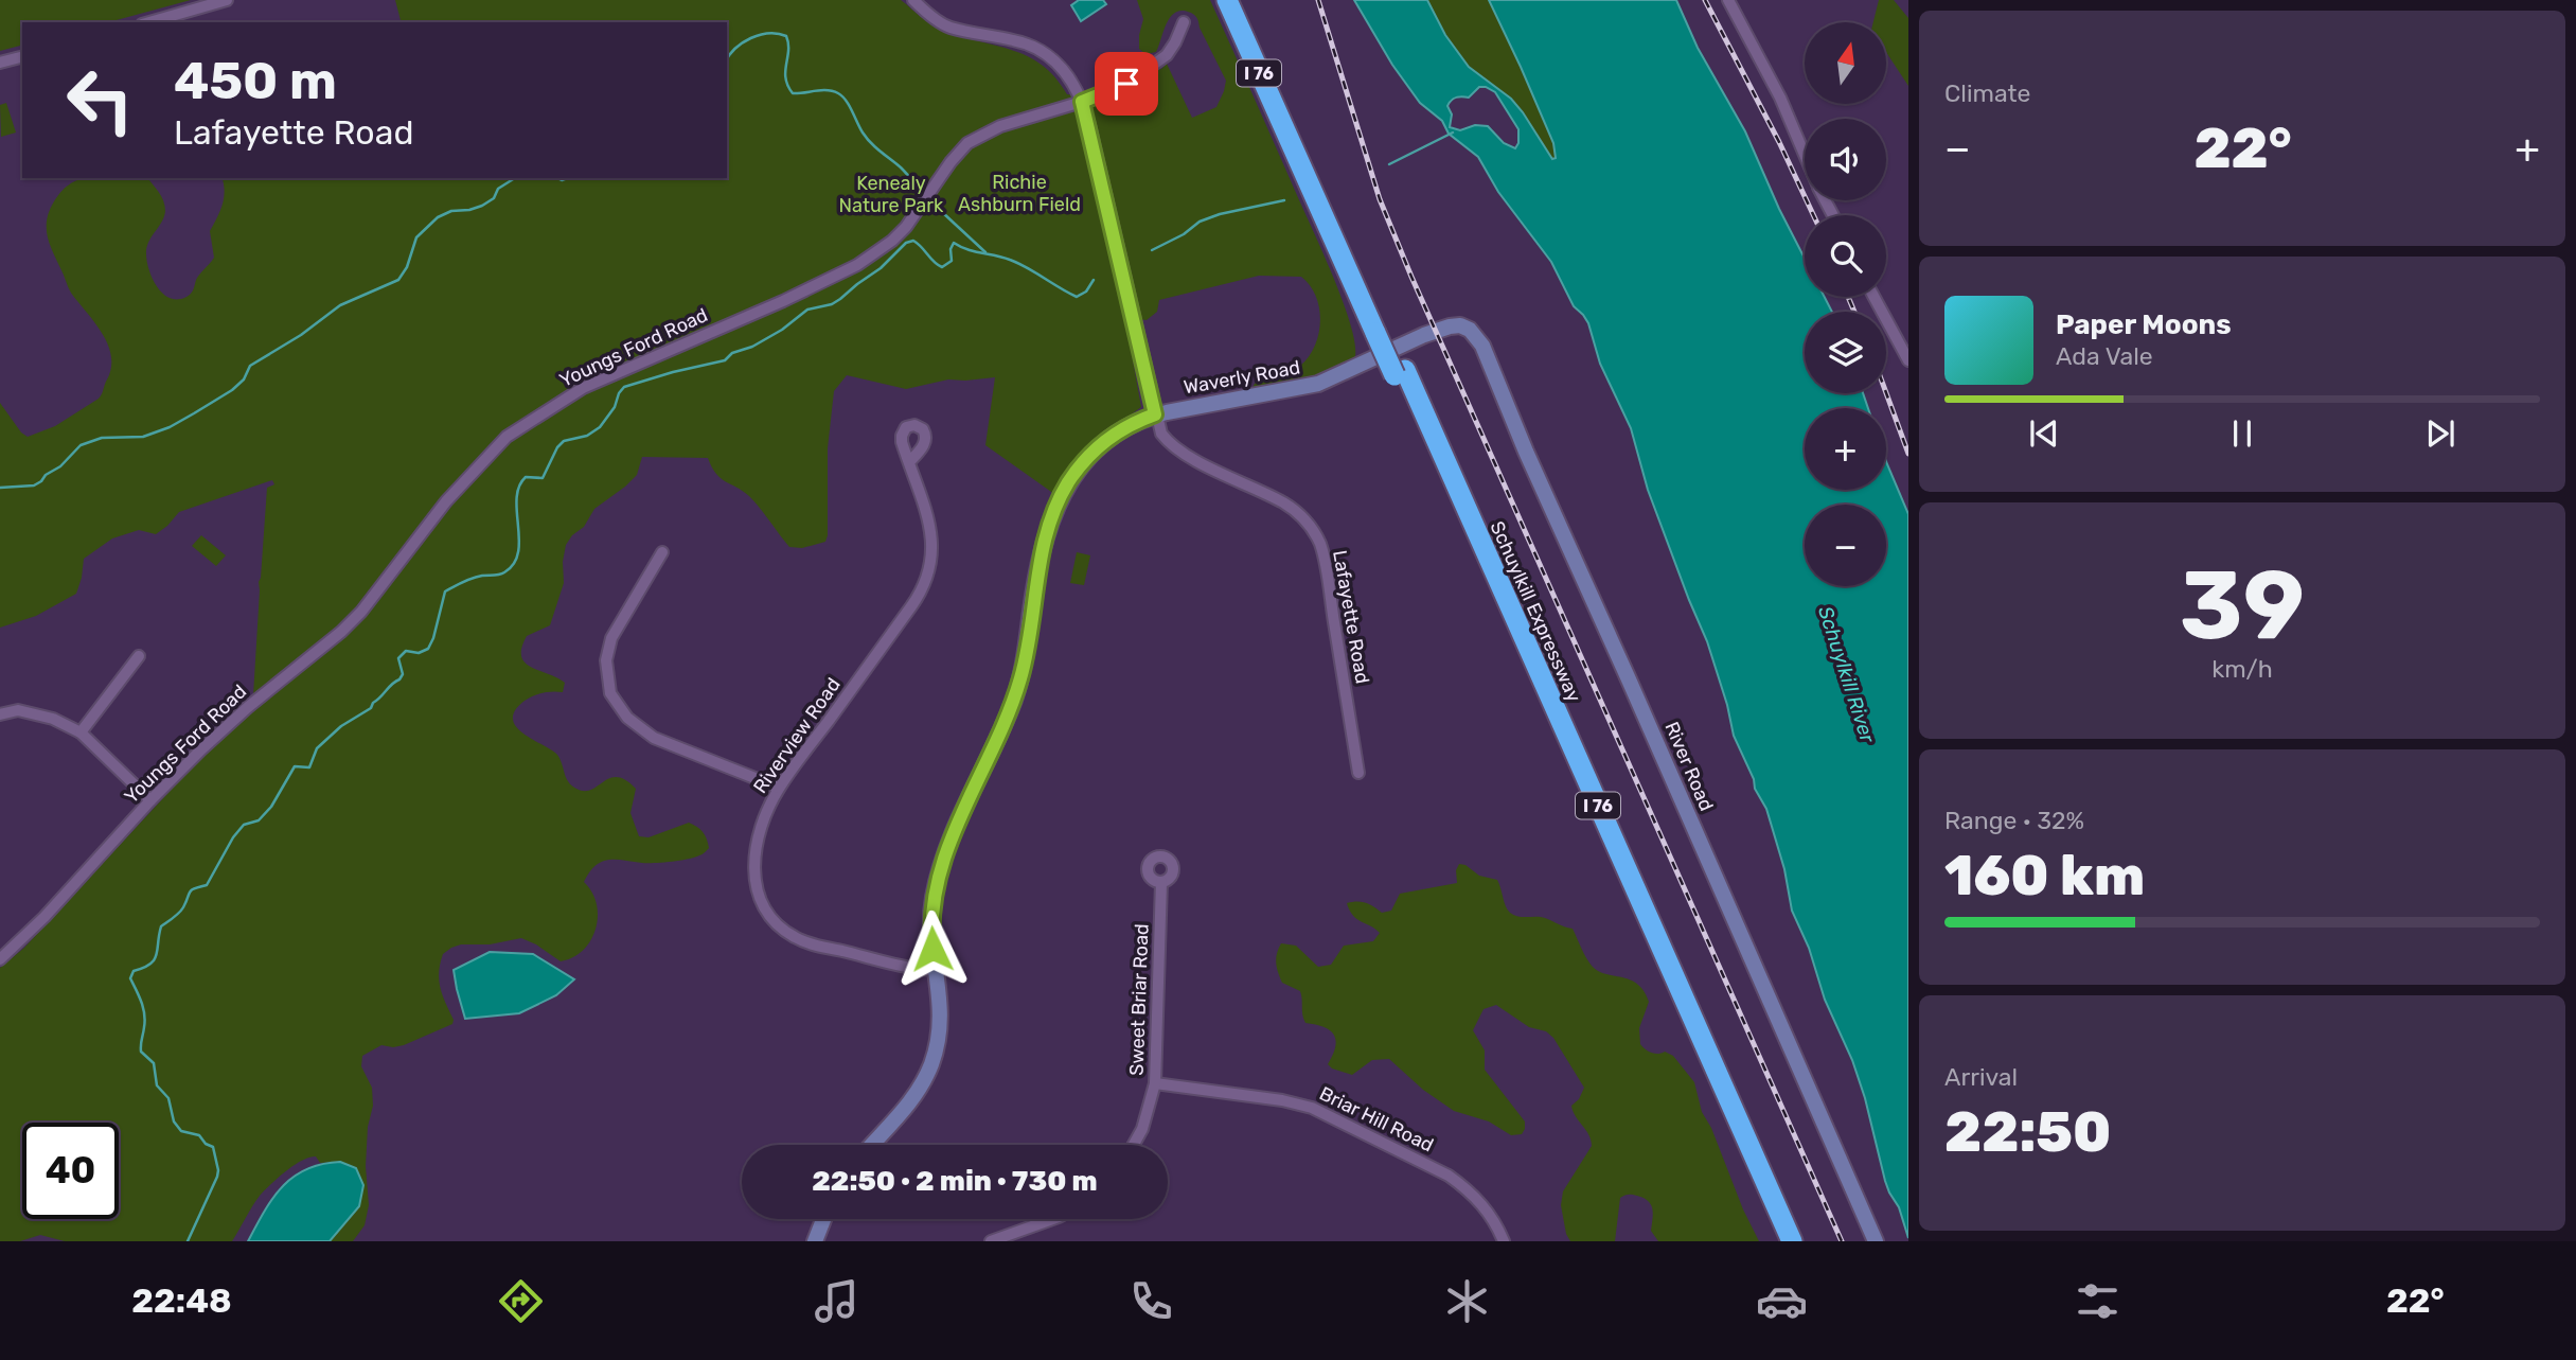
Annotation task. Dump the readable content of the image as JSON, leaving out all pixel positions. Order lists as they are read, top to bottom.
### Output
{
  "streets": {
    "highway": ["I 76", "Schuylkill Expressway"],
    "street": [
      "Youngs Ford Road",
      "Waverly Road",
      "Lafayette Road",
      "Riverview Road",
      "River Road",
      "Sweet Briar Road",
      "Briar Hill Road"
    ]
  },
  "crossings": [
    ["Youngs Ford Road", "Lafayette Road"],
    ["Waverly Road", "Lafayette Road"],
    ["Waverly Road", "Riverview Road"],
    ["Waverly Road", "River Road"],
    ["Sweet Briar Road", "Briar Hill Road"]
  ],
  "water": ["Schuylkill River"],
  "parks": ["Richie Ashburn Field", "Kenealy Nature Park"],
  "north": "top",
  "page": {
    "tile": [
      "Climate",
      ["39", "km/h"],
      ["Range · 32%", "160 km"],
      ["Arrival", "22:50"]
    ],
    "map_buttons": ["+", "−"],
    "turn": ["450 m", "Lafayette Road"],
    "heat": ["−", "22°", "+"],
    "song": ["Paper Moons", "Ada Vale"],
    "limit": "40",
    "trip": "22:50 · 2 min · 730 m",
    "tabs": ["22:48", "22°"]
  }
}
